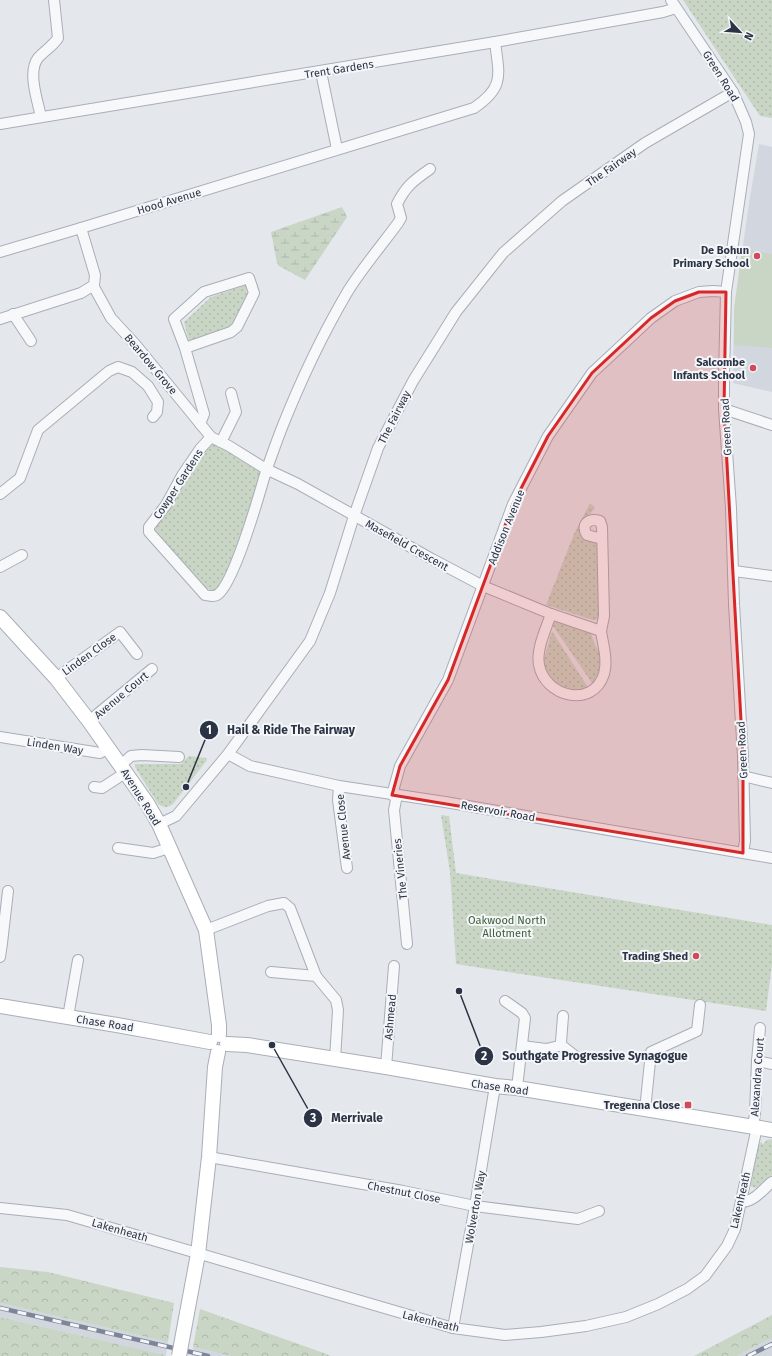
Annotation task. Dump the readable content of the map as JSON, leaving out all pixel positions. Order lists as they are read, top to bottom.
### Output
{
  "streets": {
    "street": [
      "Trent Gardens",
      "Green Road",
      "The Fairway",
      "Hood Avenue",
      "Beardow Grove",
      "Cowper Gardens",
      "Addison Avenue",
      "Masefield Crescent",
      "Linden Close",
      "Avenue Court",
      "Linden Way",
      "Avenue Road",
      "Reservoir Road",
      "Avenue Close",
      "The Vineries",
      "Ashmead",
      "Chase Road",
      "Alexandra Court",
      "Chestnut Close",
      "Lakenheath",
      "Wolverton Way"
    ]
  },
  "crossings": [
    ["Trent Gardens", "Green Road"],
    ["Trent Gardens", "Hood Avenue"],
    ["Green Road", "The Fairway"],
    ["Green Road", "Addison Avenue"],
    ["Green Road", "Reservoir Road"],
    ["The Fairway", "Masefield Crescent"],
    ["The Fairway", "Avenue Road"],
    ["The Fairway", "Reservoir Road"],
    ["Beardow Grove", "Cowper Gardens"],
    ["Cowper Gardens", "Masefield Crescent"],
    ["Addison Avenue", "Masefield Crescent"],
    ["Addison Avenue", "Reservoir Road"],
    ["Addison Avenue", "The Vineries"],
    ["Linden Close", "Avenue Road"],
    ["Avenue Court", "Avenue Road"],
    ["Linden Way", "Avenue Road"],
    ["Avenue Road", "Chase Road"],
    ["Avenue Road", "Chestnut Close"],
    ["Avenue Road", "Lakenheath"],
    ["Reservoir Road", "Avenue Close"],
    ["Reservoir Road", "The Vineries"],
    ["Ashmead", "Chase Road"],
    ["Chase Road", "Alexandra Court"],
    ["Chase Road", "Lakenheath"],
    ["Chase Road", "Wolverton Way"],
    ["Alexandra Court", "Lakenheath"],
    ["Chestnut Close", "Wolverton Way"],
    ["Lakenheath", "Wolverton Way"]
  ],
  "parks": ["Oakwood North Allotment"],
  "places": {
    "other": [
      "De Bohun Primary School",
      "Salcombe Infants School",
      "Hail & Ride The Fairway",
      "Trading Shed",
      "Southgate Progressive Synagogue",
      "Merrivale"
    ],
    "transit": ["Tregenna Close"]
  },
  "north": "bottom right"
}
